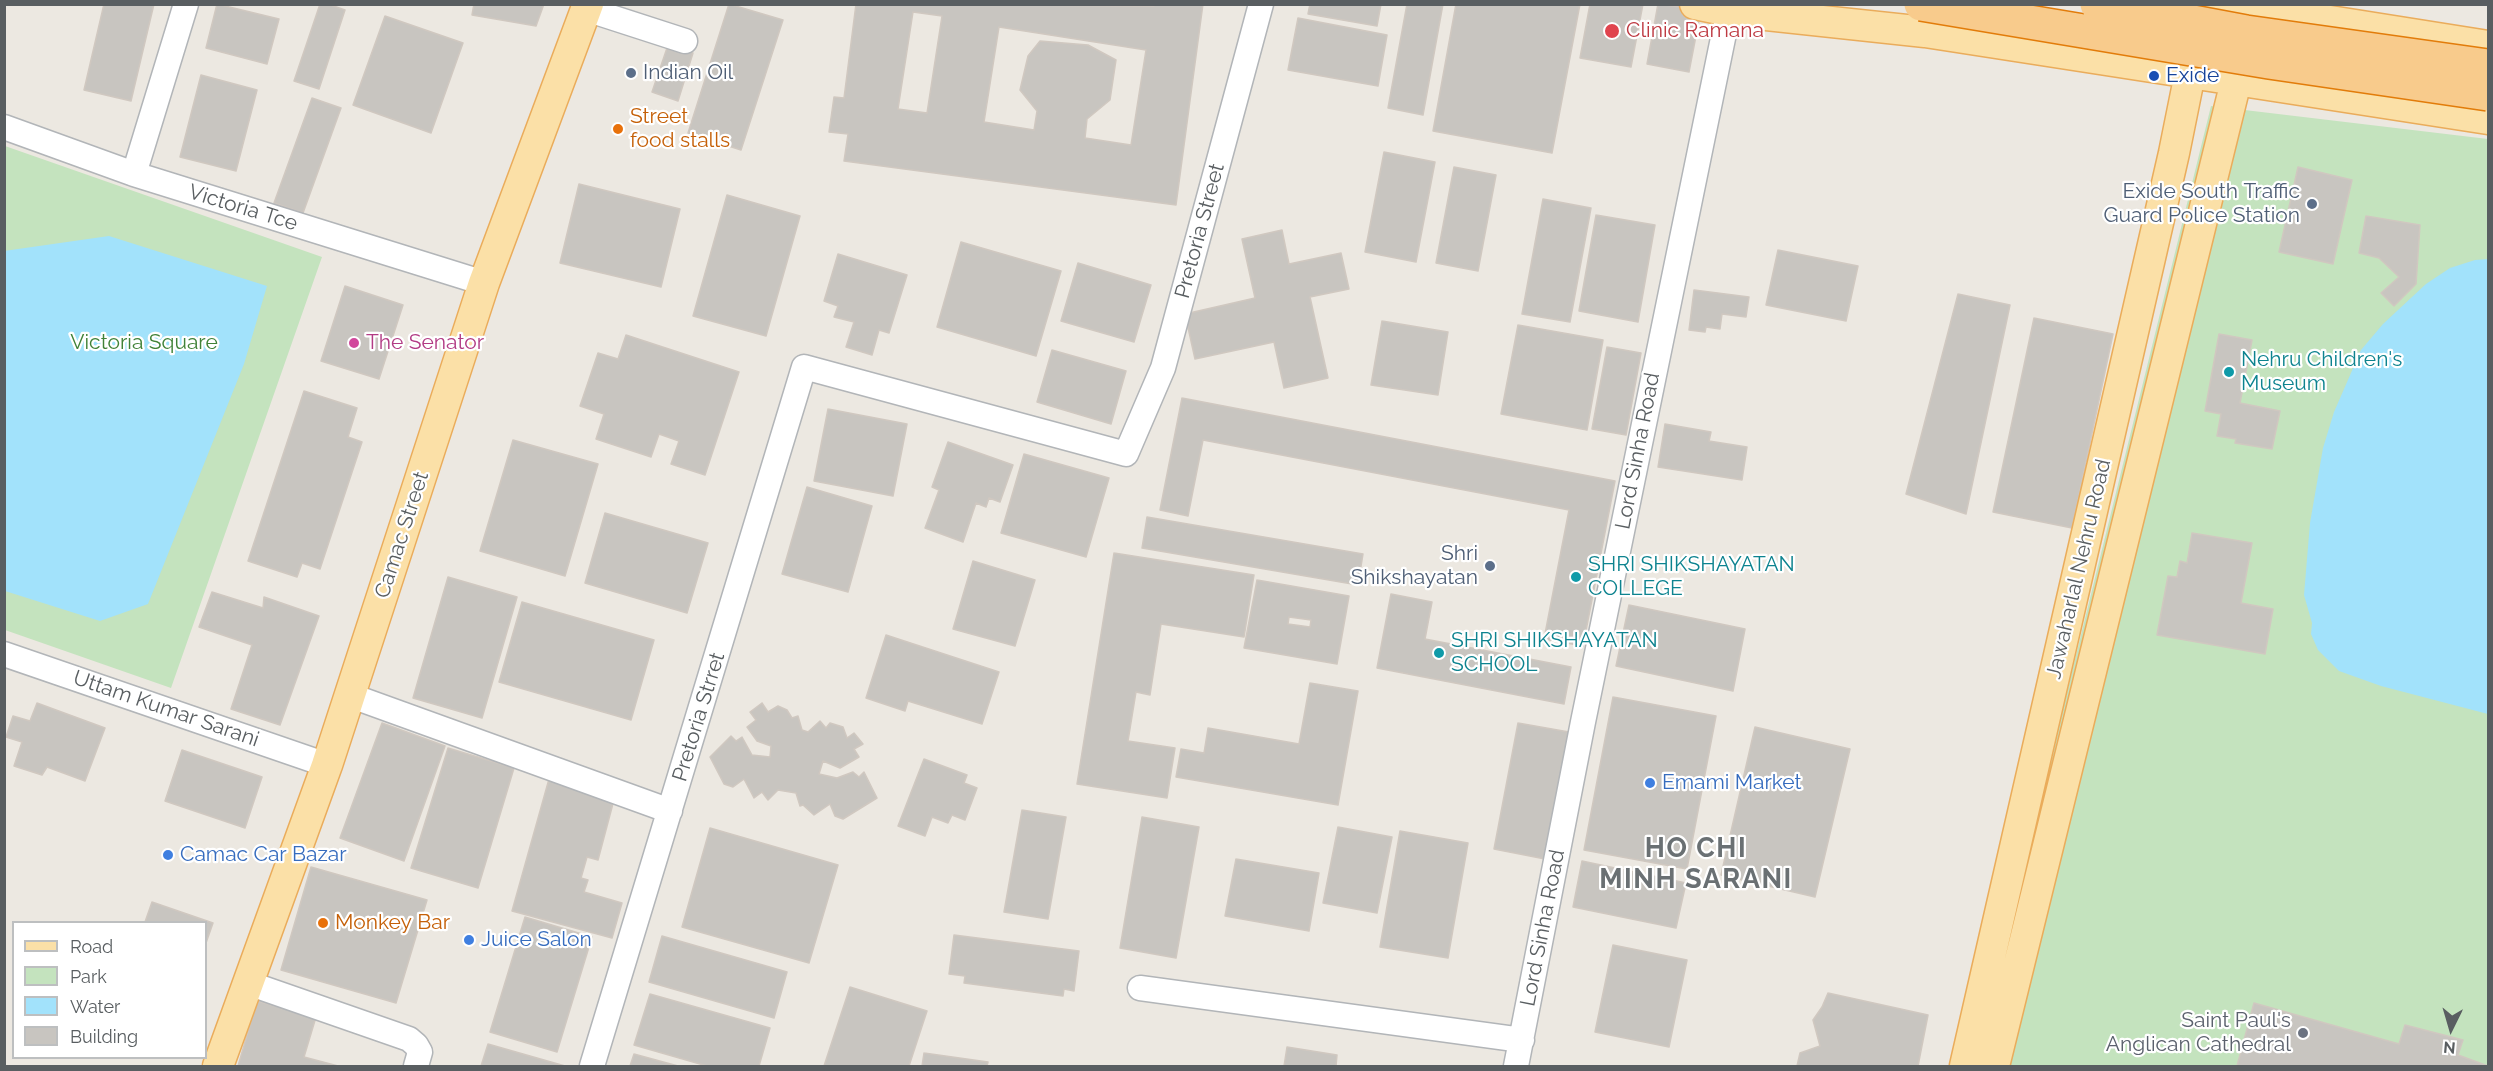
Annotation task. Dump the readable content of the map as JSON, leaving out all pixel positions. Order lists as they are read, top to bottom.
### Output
{
  "streets": {
    "main road": ["Camac Street", "Jawaharlal Nehru Road"],
    "street": [
      "Victoria Tce",
      "Pretoria Street",
      "Lord Sinha Road",
      "Uttam Kumar Sarani",
      "Pretoria Strret"
    ]
  },
  "crossings": [
    ["Victoria Tce", "Camac Street"],
    ["Pretoria Street", "Pretoria Strret"],
    ["Camac Street", "Uttam Kumar Sarani"]
  ],
  "districts": ["HO CHI MINH SARANI"],
  "parks": ["Victoria Square"],
  "places": [
    "Clinic Ramana",
    "Indian Oil",
    "Exide",
    "Street food stalls",
    "Exide South Traffic Guard Police Station",
    "The Senator",
    "Nehru Children's Museum",
    "Shri Shikshayatan",
    "SHRI SHIKSHAYATAN COLLEGE",
    "SHRI SHIKSHAYATAN SCHOOL",
    "Emami Market",
    "Camac Car Bazar",
    "Monkey Bar",
    "Juice Salon",
    "Saint Paul's Anglican Cathedral"
  ],
  "legend": [
    "Road",
    "Park",
    "Water",
    "Building"
  ],
  "north": "bottom"
}
